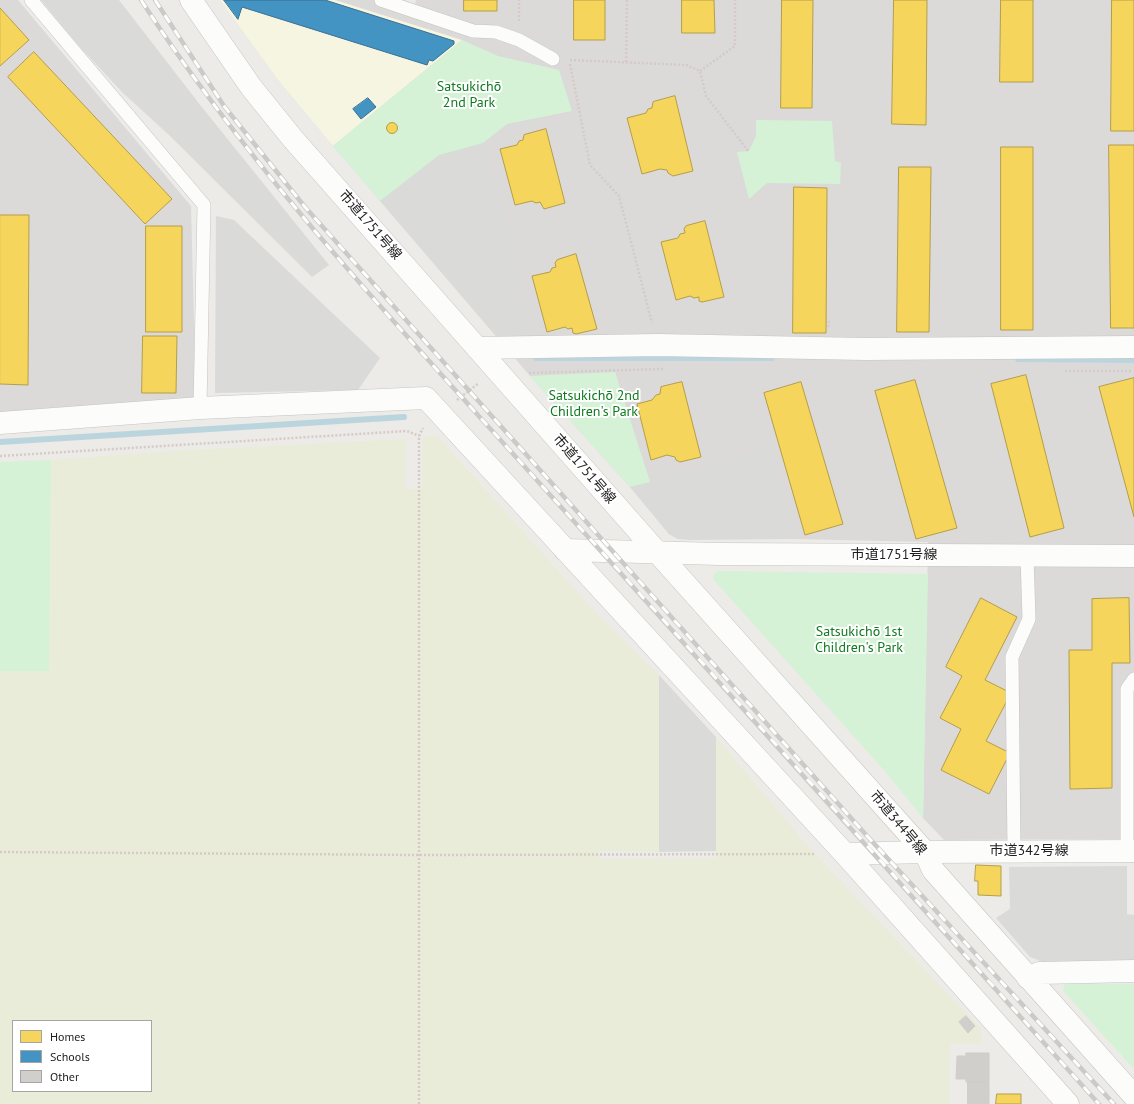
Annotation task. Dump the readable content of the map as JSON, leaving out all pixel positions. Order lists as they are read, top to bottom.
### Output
{
  "streets": {
    "street": ["市道1751号線", "市道344号線", "市道342号線"]
  },
  "crossings": [
    ["市道1751号線", "市道344号線"],
    ["市道344号線", "市道342号線"]
  ],
  "parks": ["Satsukichō 2nd Park", "Satsukichō 2nd Children's Park", "Satsukichō 1st Children's Park"],
  "legend": ["Homes", "Schools", "Other"]
}
